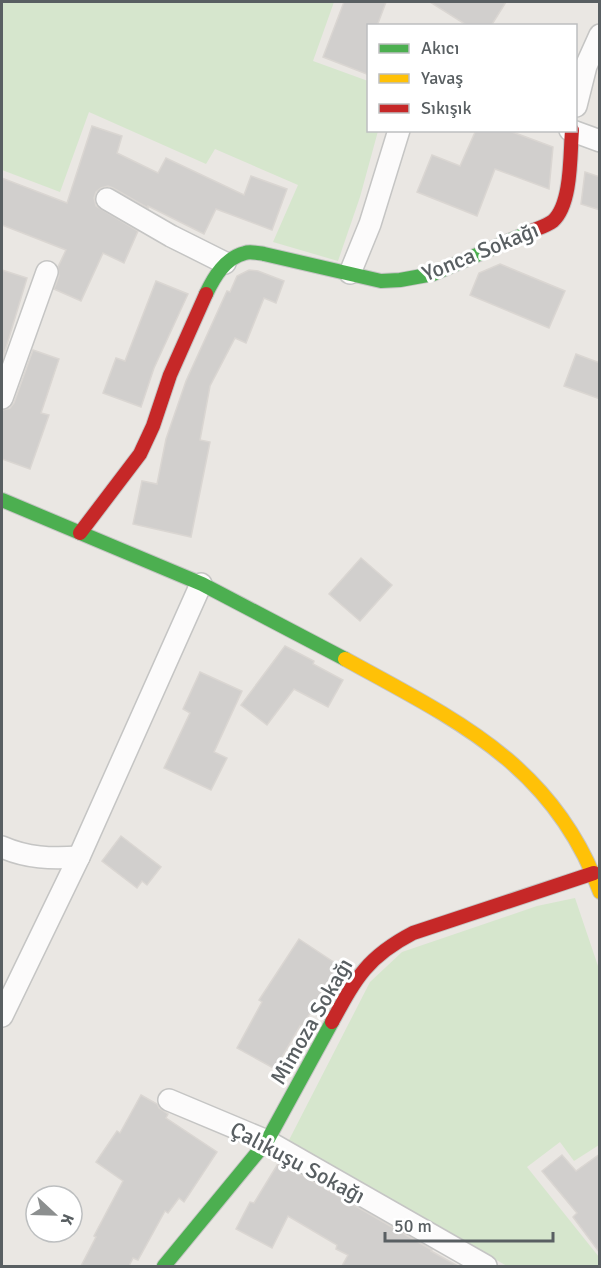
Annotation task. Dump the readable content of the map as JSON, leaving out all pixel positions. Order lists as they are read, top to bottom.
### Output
{
  "streets": {
    "street": ["Yonca Sokağı", "Mimoza Sokağı", "Çalıkuşu Sokağı"]
  },
  "crossings": [
    ["Mimoza Sokağı", "Çalıkuşu Sokağı"]
  ],
  "legend": ["Akıcı", "Yavaş", "Sıkışık"],
  "scale_bar": "50 m",
  "north": "right"
}
